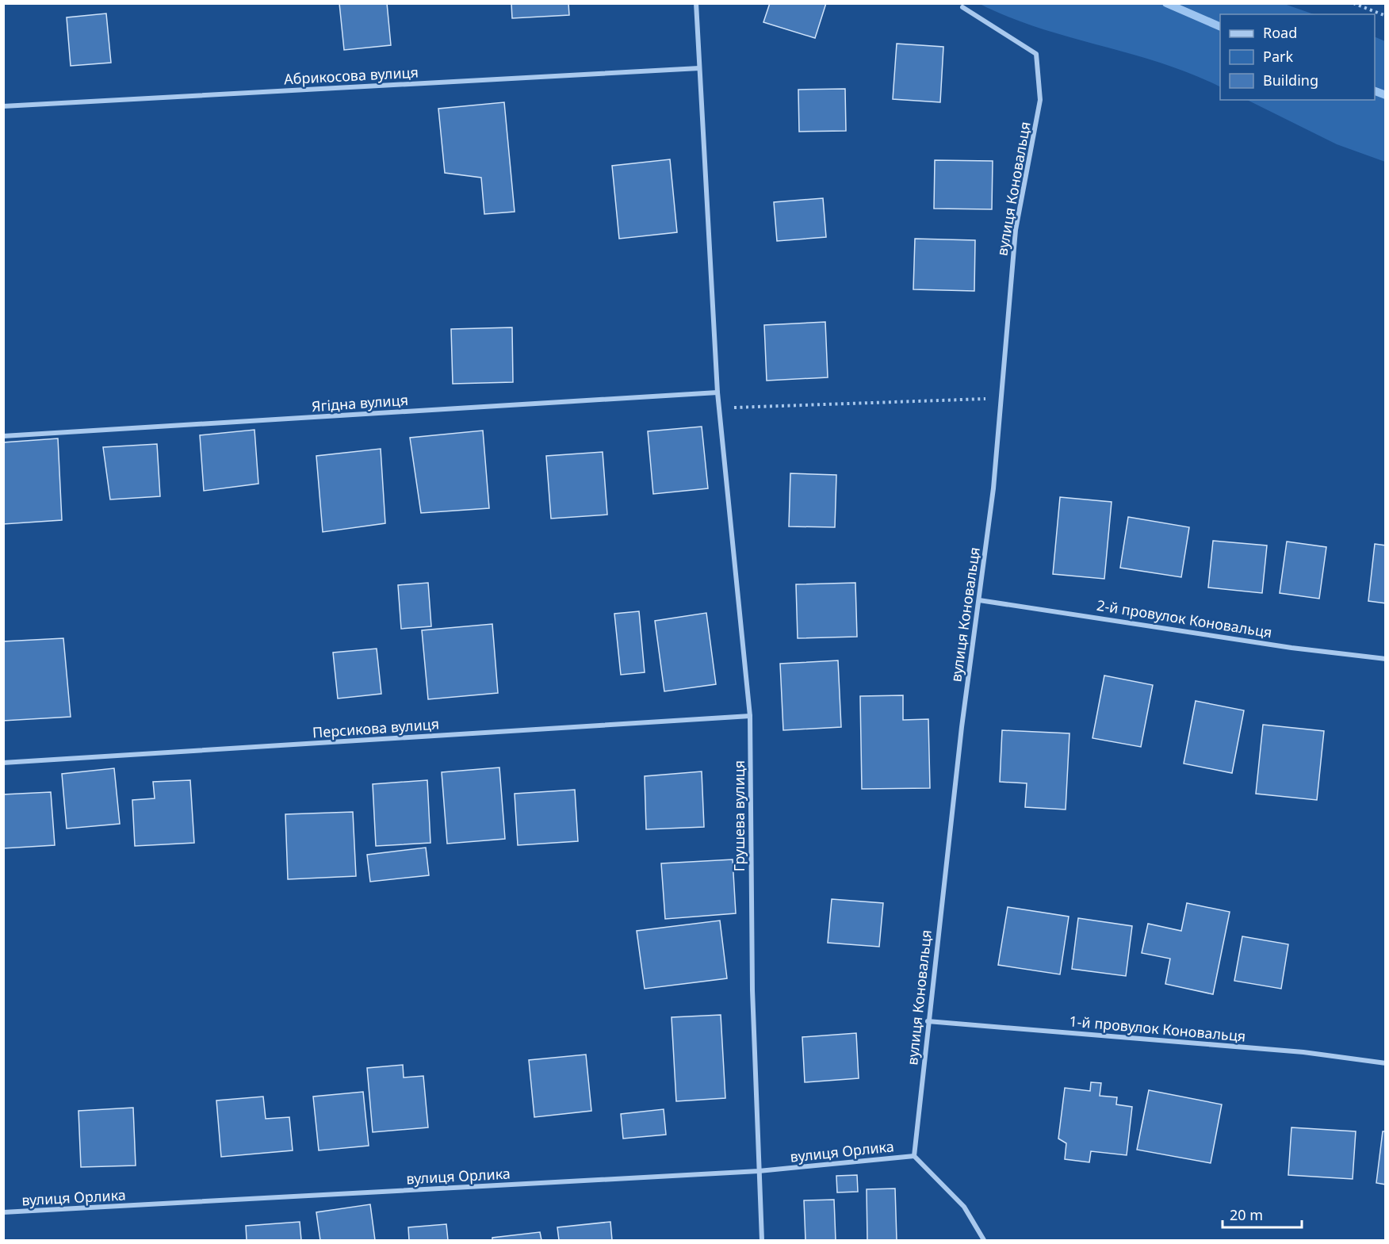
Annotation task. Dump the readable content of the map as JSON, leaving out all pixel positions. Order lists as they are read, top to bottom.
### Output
{
  "streets": {
    "street": [
      "Абрикосова вулиця",
      "вулиця Коновальця",
      "Ягідна вулиця",
      "2-й провулок Коновальця",
      "Персикова вулиця",
      "Грушева вулиця",
      "1-й провулок Коновальця",
      "вулиця Орлика"
    ]
  },
  "crossings": [
    ["Абрикосова вулиця", "Грушева вулиця"],
    ["вулиця Коновальця", "2-й провулок Коновальця"],
    ["вулиця Коновальця", "1-й провулок Коновальця"],
    ["вулиця Коновальця", "вулиця Орлика"],
    ["Ягідна вулиця", "Грушева вулиця"],
    ["Персикова вулиця", "Грушева вулиця"],
    ["Грушева вулиця", "вулиця Орлика"]
  ],
  "legend": ["Road", "Park", "Building"],
  "scale_bar": "20 m"
}
